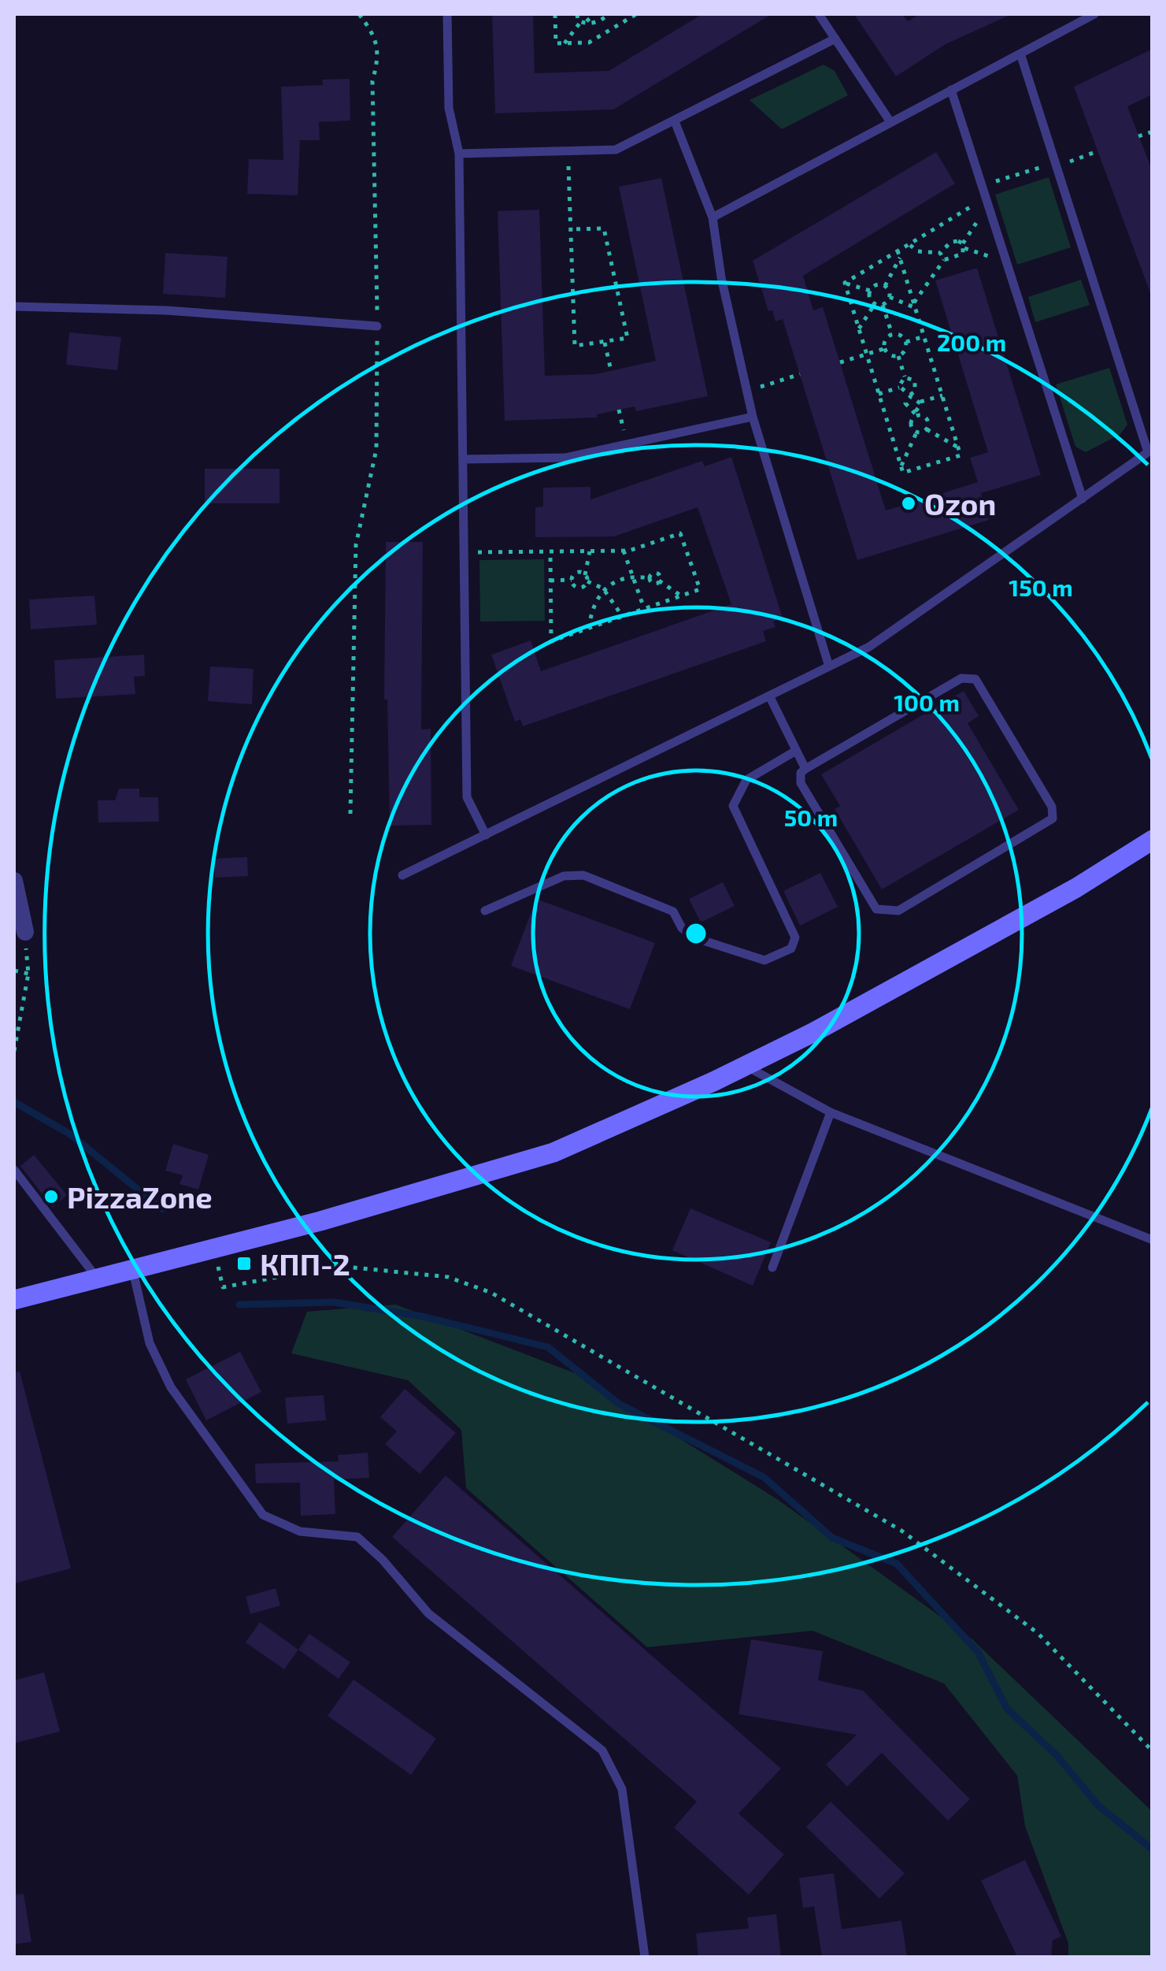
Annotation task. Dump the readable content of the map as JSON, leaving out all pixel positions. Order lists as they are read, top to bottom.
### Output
{
  "places": {
    "other": ["Ozon", "PizzaZone"],
    "transit": ["КПП-2"]
  },
  "rings": [
    "200 m",
    "150 m",
    "100 m",
    "50 m"
  ]
}
